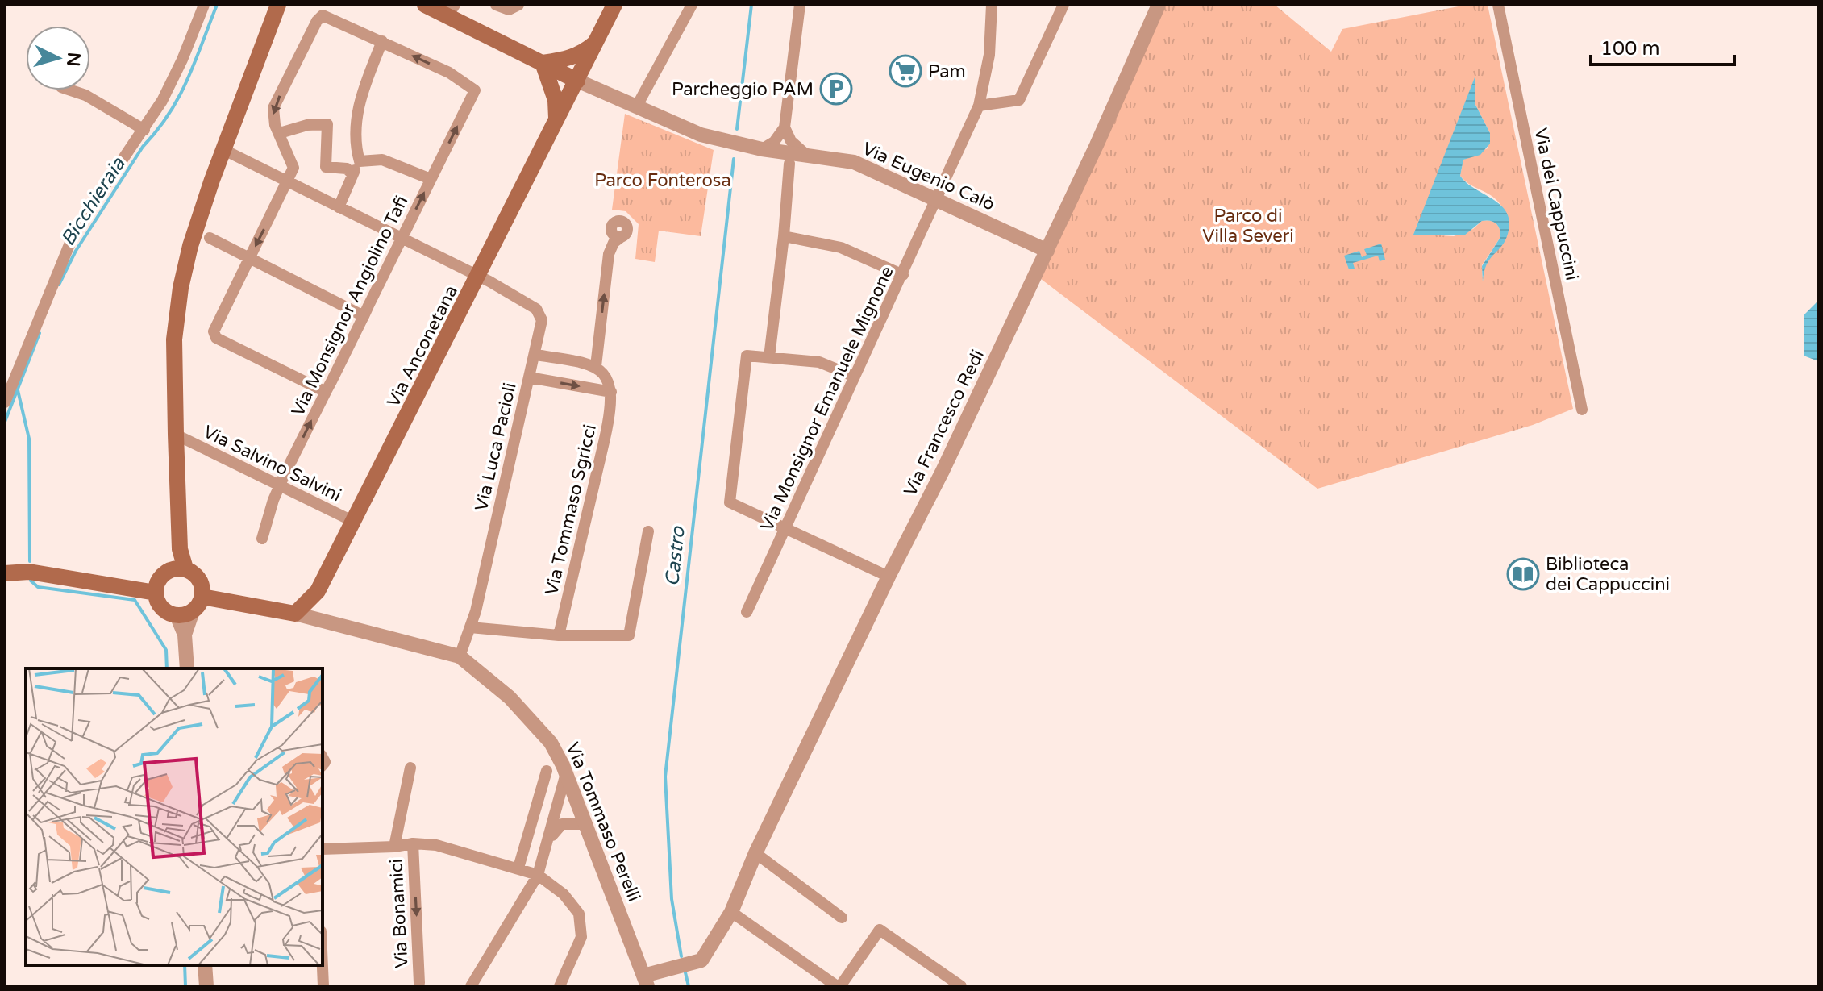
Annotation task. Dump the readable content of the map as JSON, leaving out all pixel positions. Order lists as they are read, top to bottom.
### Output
{
  "streets": {
    "main road": ["Via Anconetana"],
    "street": [
      "Via Eugenio Calò",
      "Via dei Cappuccini",
      "Via Monsignor Angiolino Tafi",
      "Via Monsignor Emanuele Mignone",
      "Via Francesco Redi",
      "Via Luca Pacioli",
      "Via Salvino Salvini",
      "Via Tommaso Sgricci",
      "Via Tommaso Perelli",
      "Via Bonamici"
    ]
  },
  "crossings": [
    ["Via Eugenio Calò", "Via Anconetana"],
    ["Via Eugenio Calò", "Via Monsignor Emanuele Mignone"],
    ["Via Eugenio Calò", "Via Francesco Redi"],
    ["Via Monsignor Angiolino Tafi", "Via Luca Pacioli"],
    ["Via Monsignor Angiolino Tafi", "Via Salvino Salvini"],
    ["Via Anconetana", "Via Luca Pacioli"],
    ["Via Anconetana", "Via Salvino Salvini"],
    ["Via Anconetana", "Via Tommaso Perelli"],
    ["Via Francesco Redi", "Via Tommaso Perelli"],
    ["Via Luca Pacioli", "Via Tommaso Perelli"]
  ],
  "water": ["Bicchieraia", "Castro"],
  "parks": ["Parco Fonterosa", "Parco di Villa Severi"],
  "places": {
    "supermarket": ["Pam"],
    "parking": ["Parcheggio PAM"],
    "library": ["Biblioteca dei Cappuccini"]
  },
  "scale_bar": "100 m",
  "north": "right"
}
